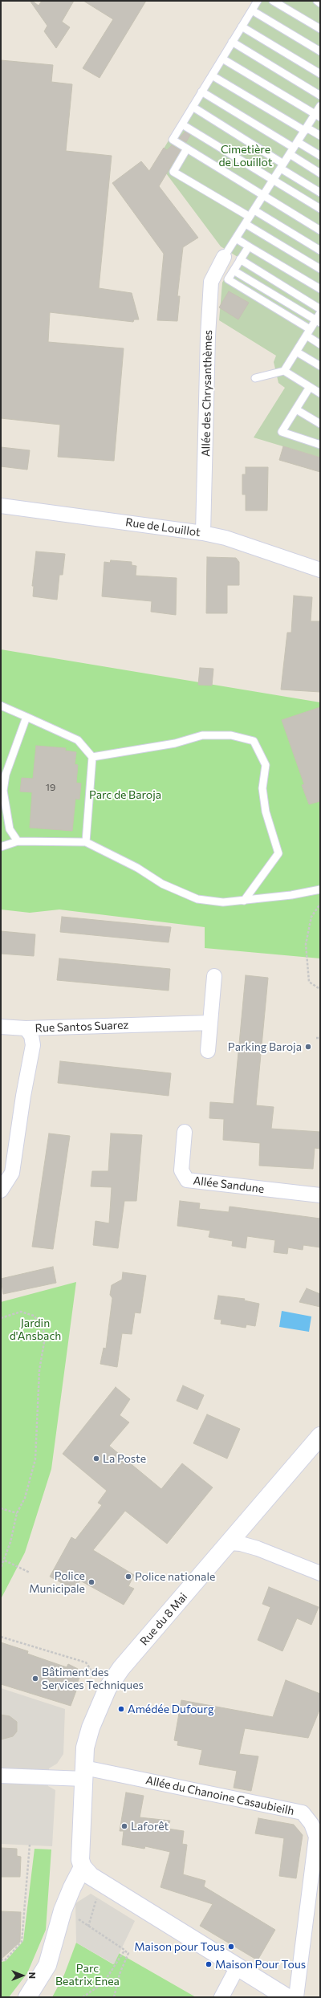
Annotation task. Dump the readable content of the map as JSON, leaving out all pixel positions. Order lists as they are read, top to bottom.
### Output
{
  "streets": {
    "street": [
      "Allée des Chrysanthèmes",
      "Rue de Louillot",
      "Rue Santos Suarez",
      "Allée Sandune",
      "Rue du 8 Mai",
      "Allée du Chanoine Casaubieilh"
    ]
  },
  "crossings": [
    ["Allée des Chrysanthèmes", "Rue de Louillot"],
    ["Rue du 8 Mai", "Allée du Chanoine Casaubieilh"]
  ],
  "parks": [
    "Cimetière de Louillot",
    "Parc de Baroja",
    "Jardin d'Ansbach",
    "Parc Beatrix Enea"
  ],
  "places": [
    "Parking Baroja",
    "La Poste",
    "Police nationale",
    "Police Municipale",
    "Bâtiment des Services Techniques",
    "Amédée Dufourg",
    "Laforêt",
    "Maison pour Tous",
    "Maison Pour Tous"
  ],
  "house_numbers": ["19"],
  "north": "right"
}
